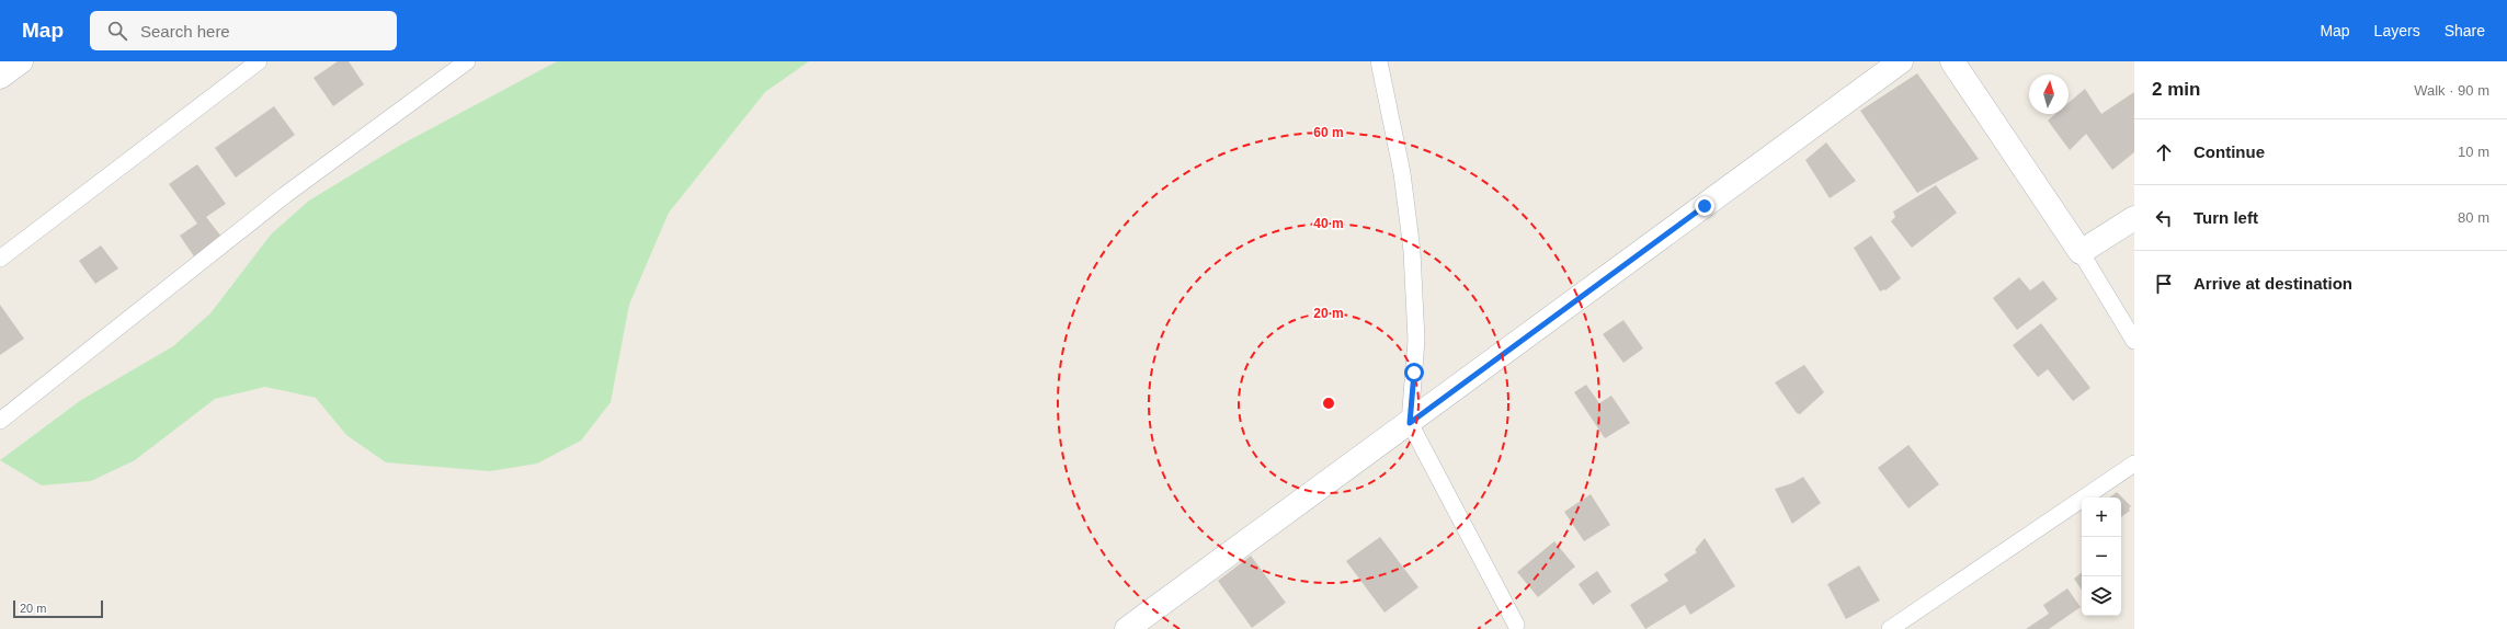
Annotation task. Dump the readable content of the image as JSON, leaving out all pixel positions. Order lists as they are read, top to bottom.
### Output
{
  "scale_bar": "20 m",
  "north": "top",
  "page": {
    "header": "Map",
    "search": "Search here",
    "nav": ["Map", "Layers", "Share"],
    "heading": ["2 min", "Walk · 90 m"],
    "list": [
      ["Continue", "10 m"],
      ["Turn left", "80 m"],
      "Arrive at destination"
    ],
    "map_buttons": ["+", "−"],
    "scale": "20 m"
  },
  "rings": ["60 m", "40 m", "20 m"]
}
